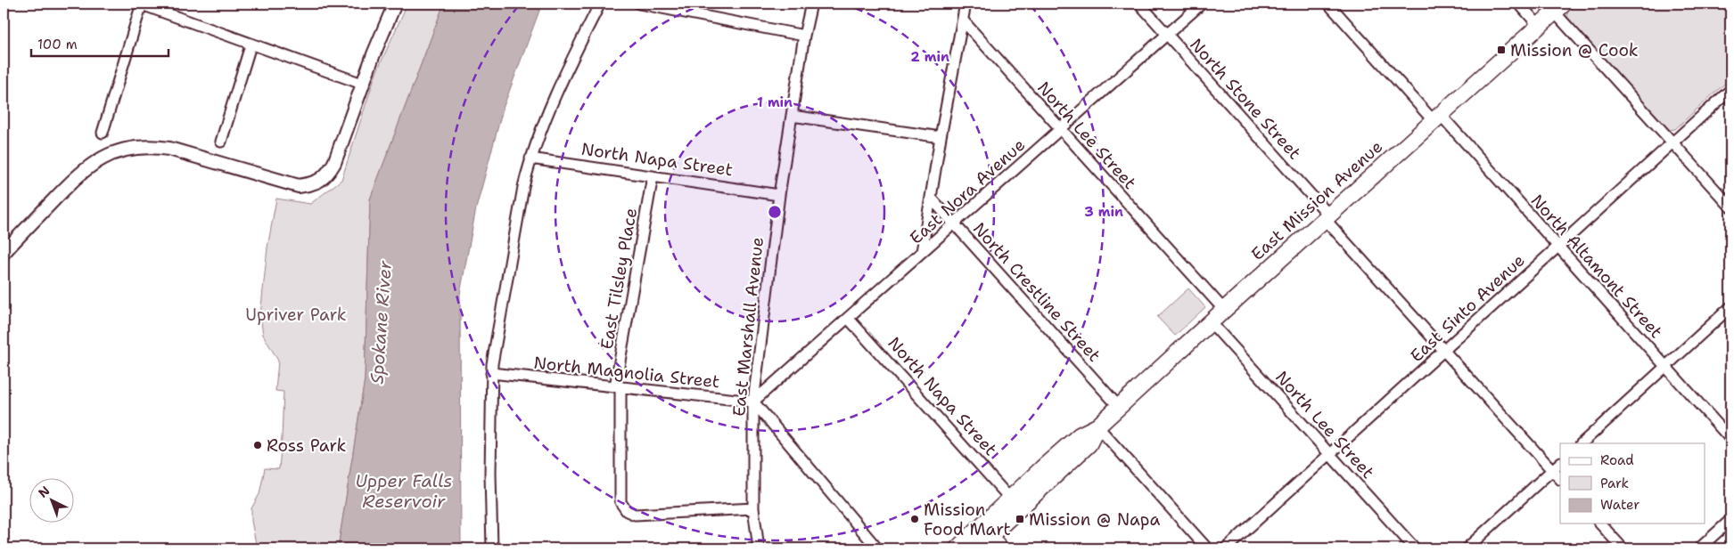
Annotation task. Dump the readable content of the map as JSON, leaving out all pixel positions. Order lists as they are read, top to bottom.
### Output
{
  "streets": {
    "main road": ["East Mission Avenue"],
    "street": [
      "North Stone Street",
      "North Lee Street",
      "North Napa Street",
      "East Nora Avenue",
      "North Altamont Street",
      "East Tilsley Place",
      "North Crestline Street",
      "East Sinto Avenue",
      "East Marshall Avenue",
      "North Magnolia Street"
    ]
  },
  "crossings": [
    ["North Stone Street", "East Nora Avenue"],
    ["North Stone Street", "East Mission Avenue"],
    ["North Stone Street", "East Sinto Avenue"],
    ["North Lee Street", "East Nora Avenue"],
    ["North Lee Street", "East Mission Avenue"],
    ["North Lee Street", "East Sinto Avenue"],
    ["North Napa Street", "East Nora Avenue"],
    ["North Napa Street", "East Mission Avenue"],
    ["North Napa Street", "East Tilsley Place"],
    ["North Napa Street", "East Marshall Avenue"],
    ["East Nora Avenue", "North Crestline Street"],
    ["East Nora Avenue", "East Marshall Avenue"],
    ["East Nora Avenue", "North Magnolia Street"],
    ["East Mission Avenue", "North Altamont Street"],
    ["East Mission Avenue", "North Crestline Street"],
    ["North Altamont Street", "East Sinto Avenue"],
    ["East Tilsley Place", "East Marshall Avenue"],
    ["East Tilsley Place", "North Magnolia Street"],
    ["East Marshall Avenue", "North Magnolia Street"]
  ],
  "water": ["Spokane River", "Upper Falls Reservoir"],
  "parks": ["Upriver Park"],
  "places": {
    "transit": ["Mission @ Cook", "Mission @ Napa"],
    "other": ["Ross Park", "Mission Food Mart"]
  },
  "legend": ["Road", "Park", "Water"],
  "scale_bar": "100 m",
  "north": "top left",
  "rings": ["2 min", "1 min", "3 min"]
}
